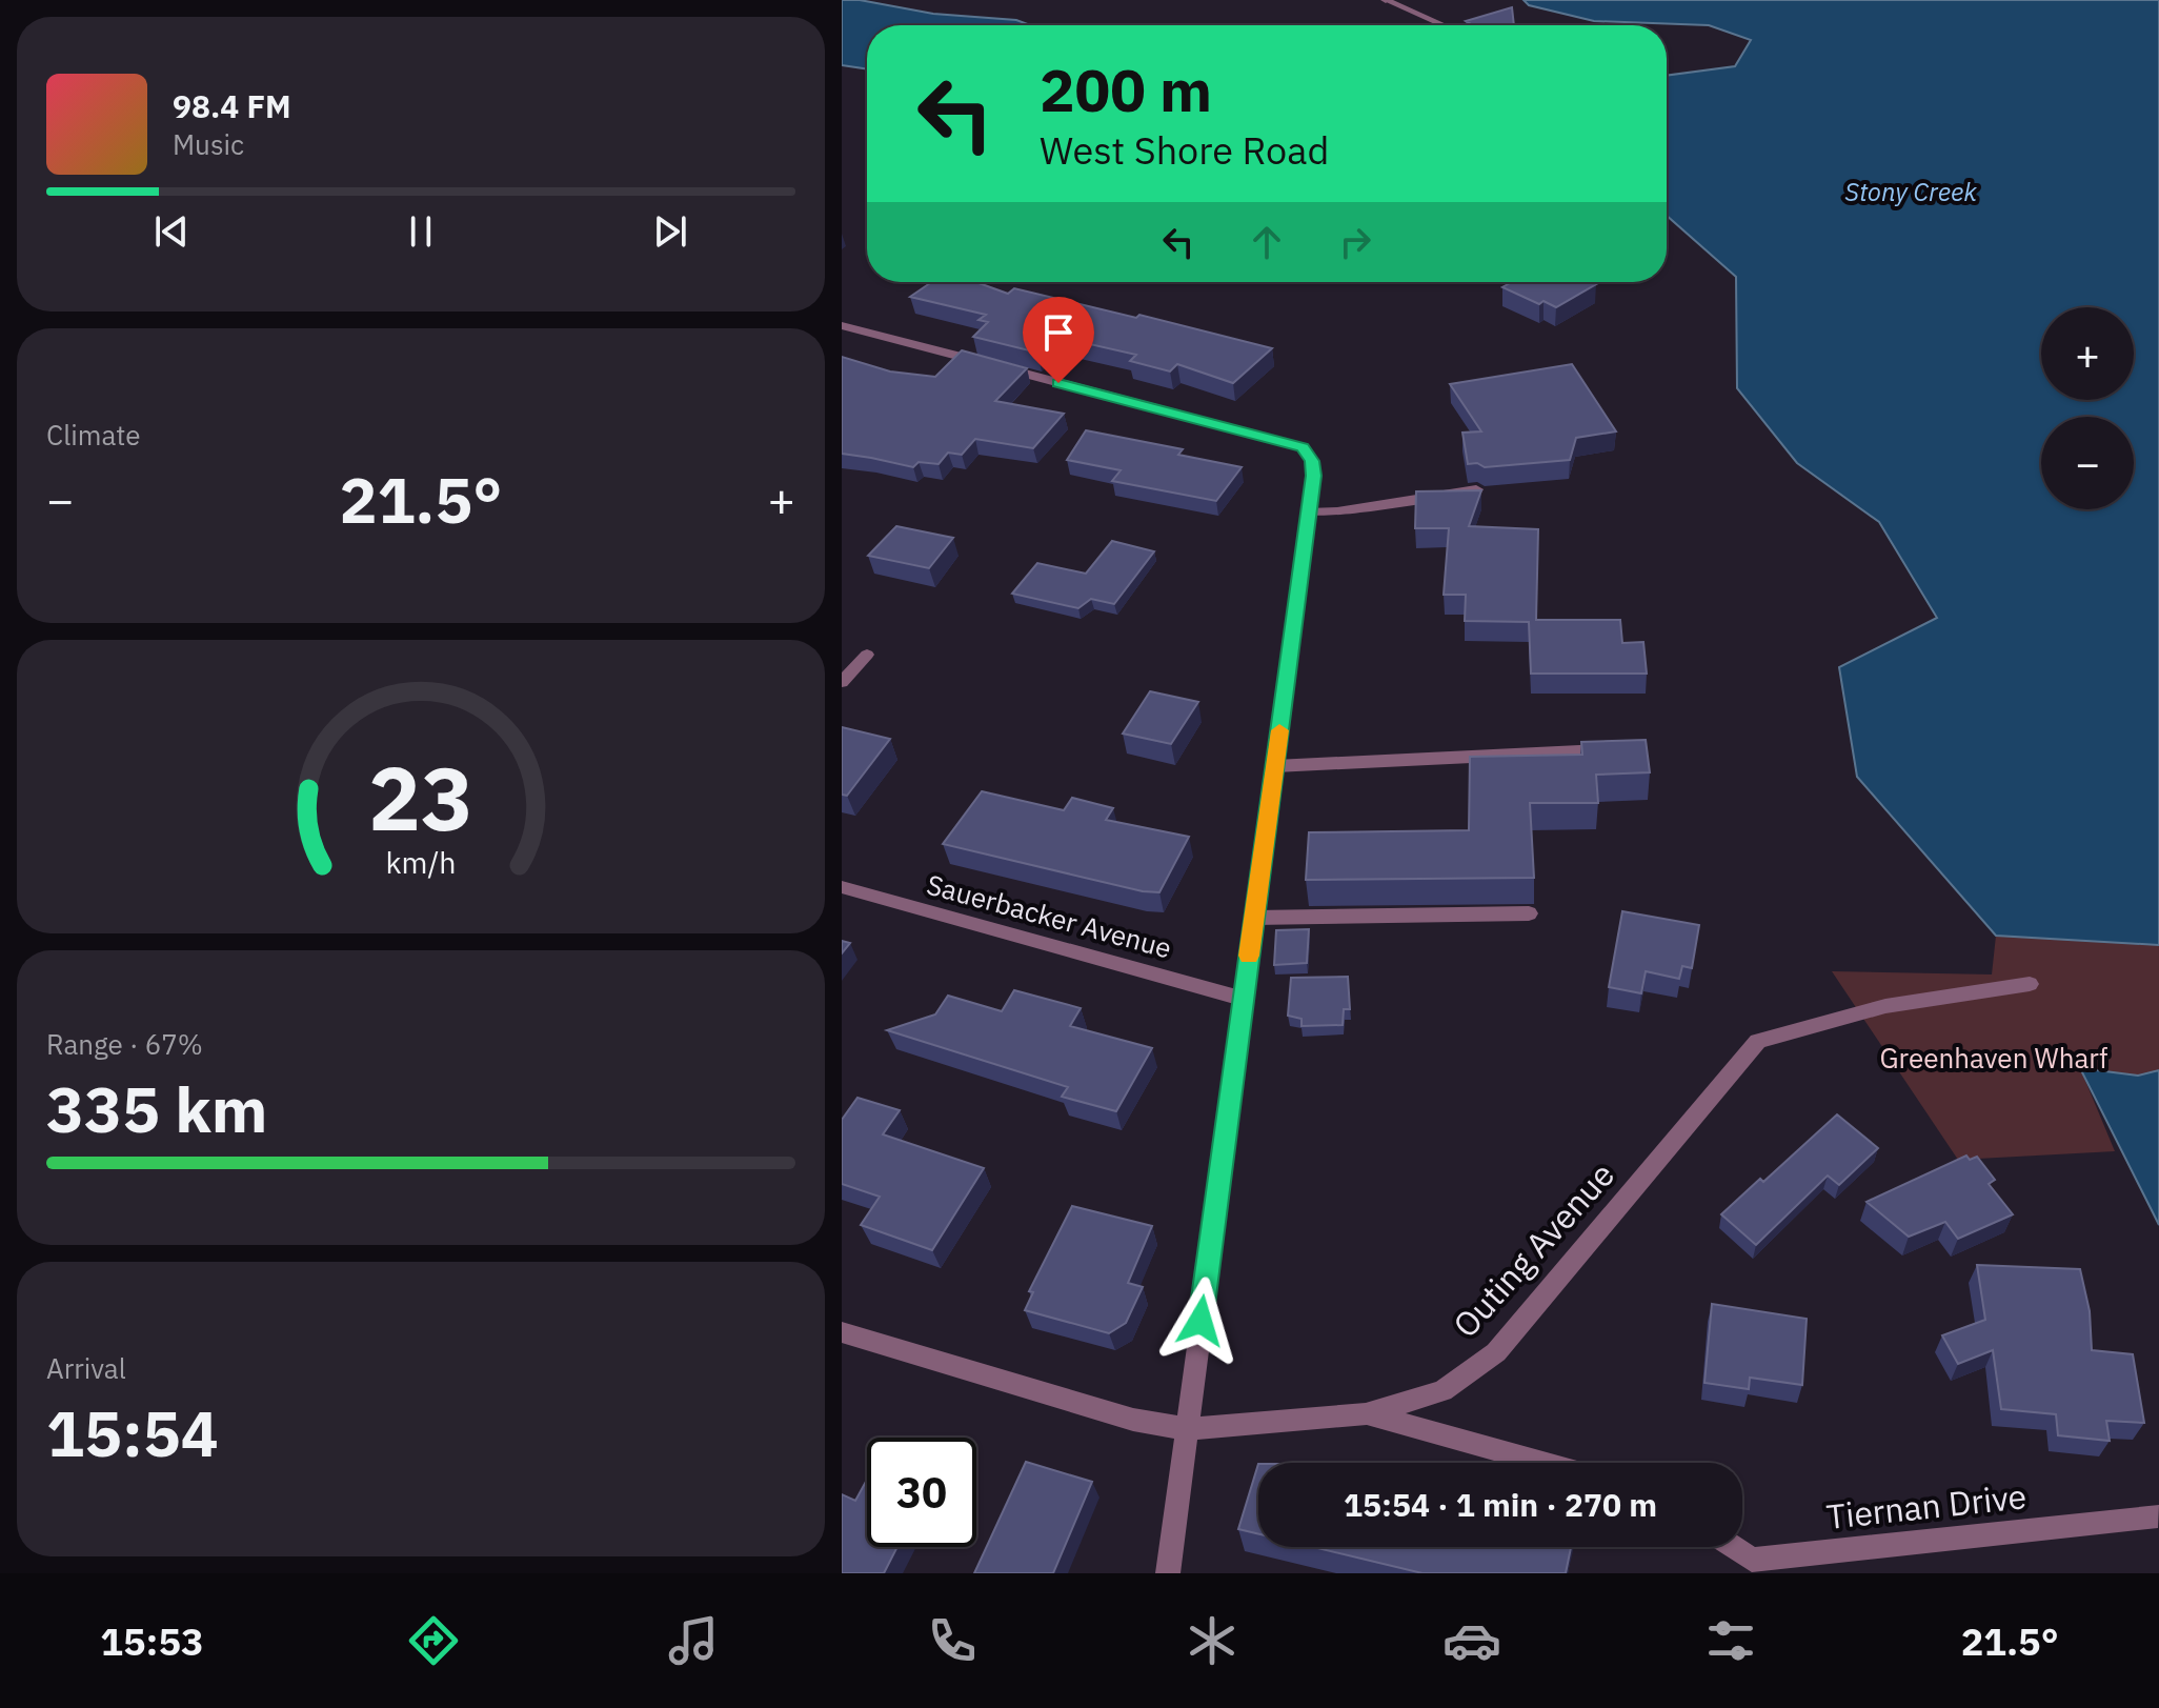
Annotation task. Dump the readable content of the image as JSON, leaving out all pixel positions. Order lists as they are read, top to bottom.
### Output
{
  "streets": {
    "street": ["Sauerbacker Avenue", "Outing Avenue", "Tiernan Drive"]
  },
  "water": ["Stony Creek"],
  "parks": ["Greenhaven Wharf"],
  "page": {
    "turn": ["200 m", "West Shore Road"],
    "song": ["98.4 FM", "Music"],
    "map_buttons": ["+", "−"],
    "tile": [
      "Climate",
      ["Range · 67%", "335 km"],
      ["Arrival", "15:54"]
    ],
    "heat": ["−", "21.5°", "+"],
    "limit": "30",
    "trip": "15:54 · 1 min · 270 m",
    "tabs": ["15:53", "21.5°"],
    "gauge": ["23", "km/h"]
  }
}
